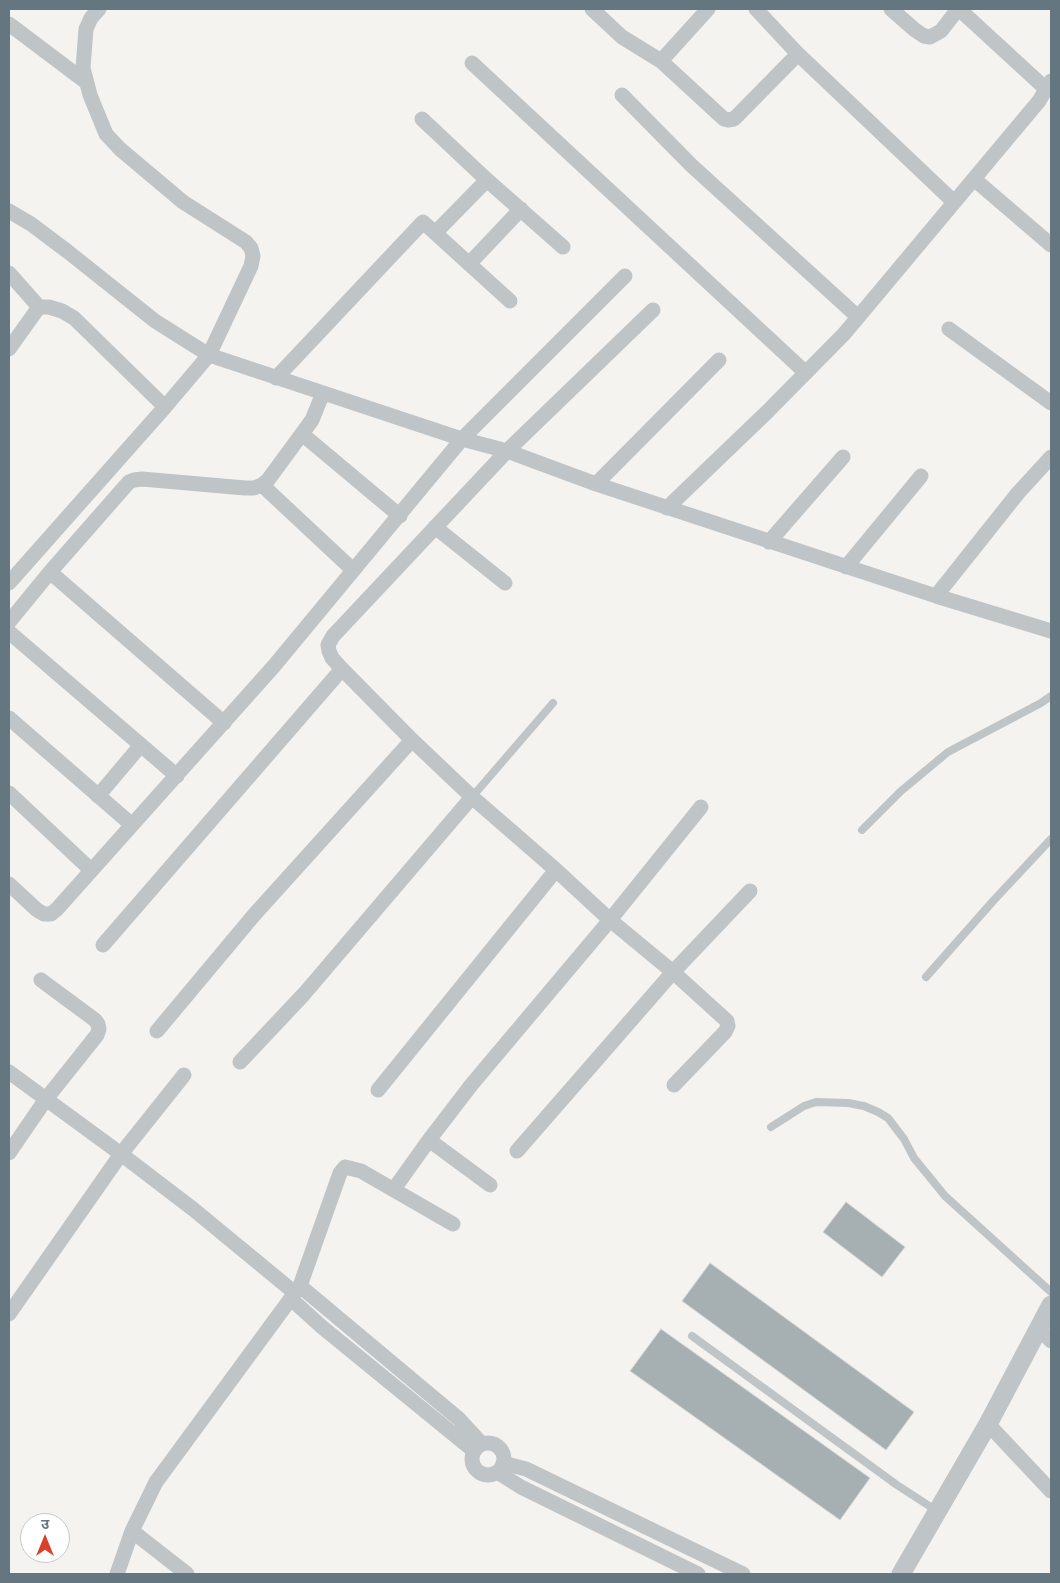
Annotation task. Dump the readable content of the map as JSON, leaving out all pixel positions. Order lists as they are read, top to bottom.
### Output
{
  "north": "top"
}
